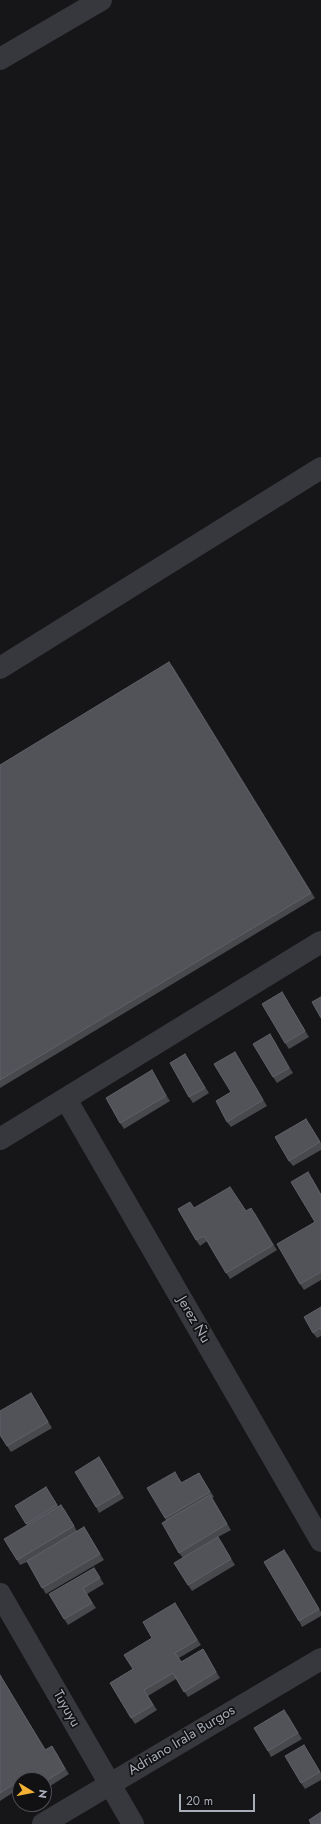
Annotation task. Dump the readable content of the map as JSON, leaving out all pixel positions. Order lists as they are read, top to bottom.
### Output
{
  "streets": {
    "street": ["Jerez Ñu", "Tuyuyu", "Adriano Irala Burgos"]
  },
  "crossings": [
    ["Tuyuyu", "Adriano Irala Burgos"]
  ],
  "scale_bar": "20 m",
  "north": "right"
}
